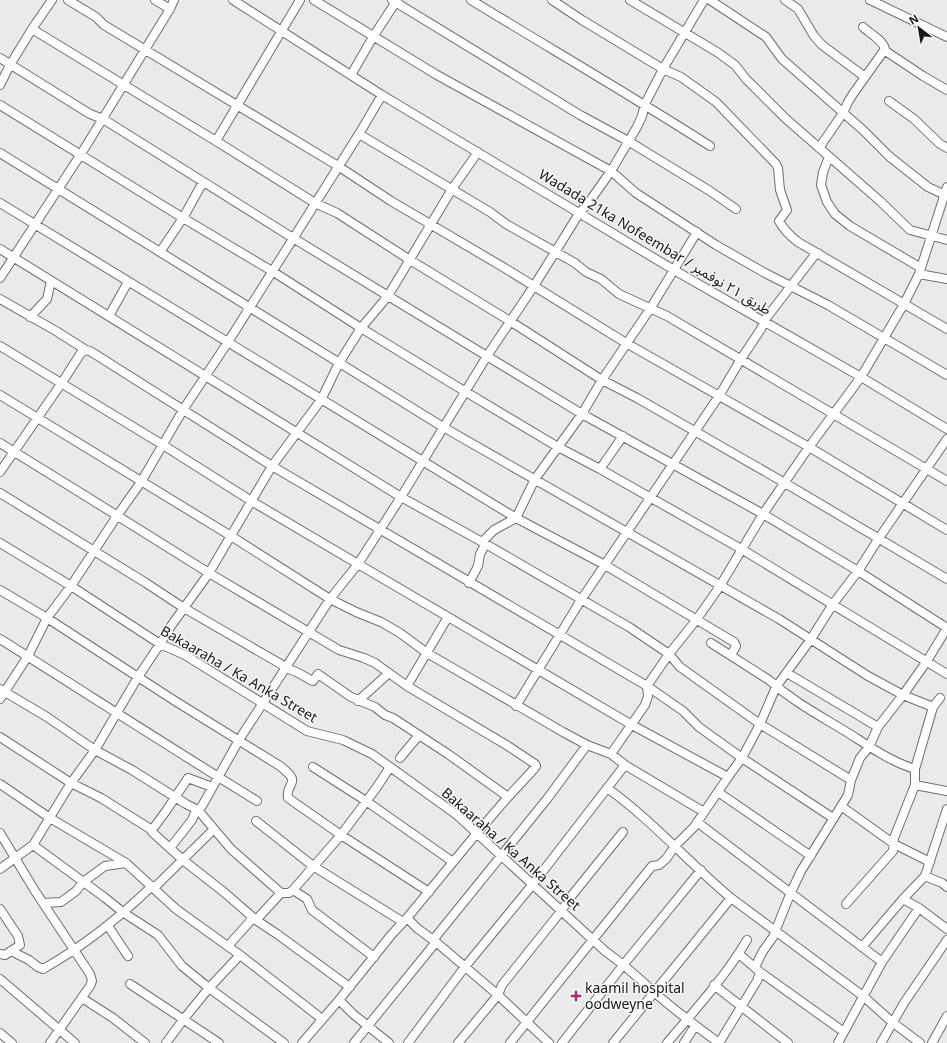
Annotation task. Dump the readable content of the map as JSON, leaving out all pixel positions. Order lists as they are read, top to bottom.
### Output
{
  "streets": {
    "street": ["Wadada 21ka Nofeembar / طريق ٢١ نوفمبر", "Bakaaraha / Ka Anka Street"]
  },
  "places": {
    "health": ["kaamil hospital oodweyne"]
  },
  "north": "top left"
}
